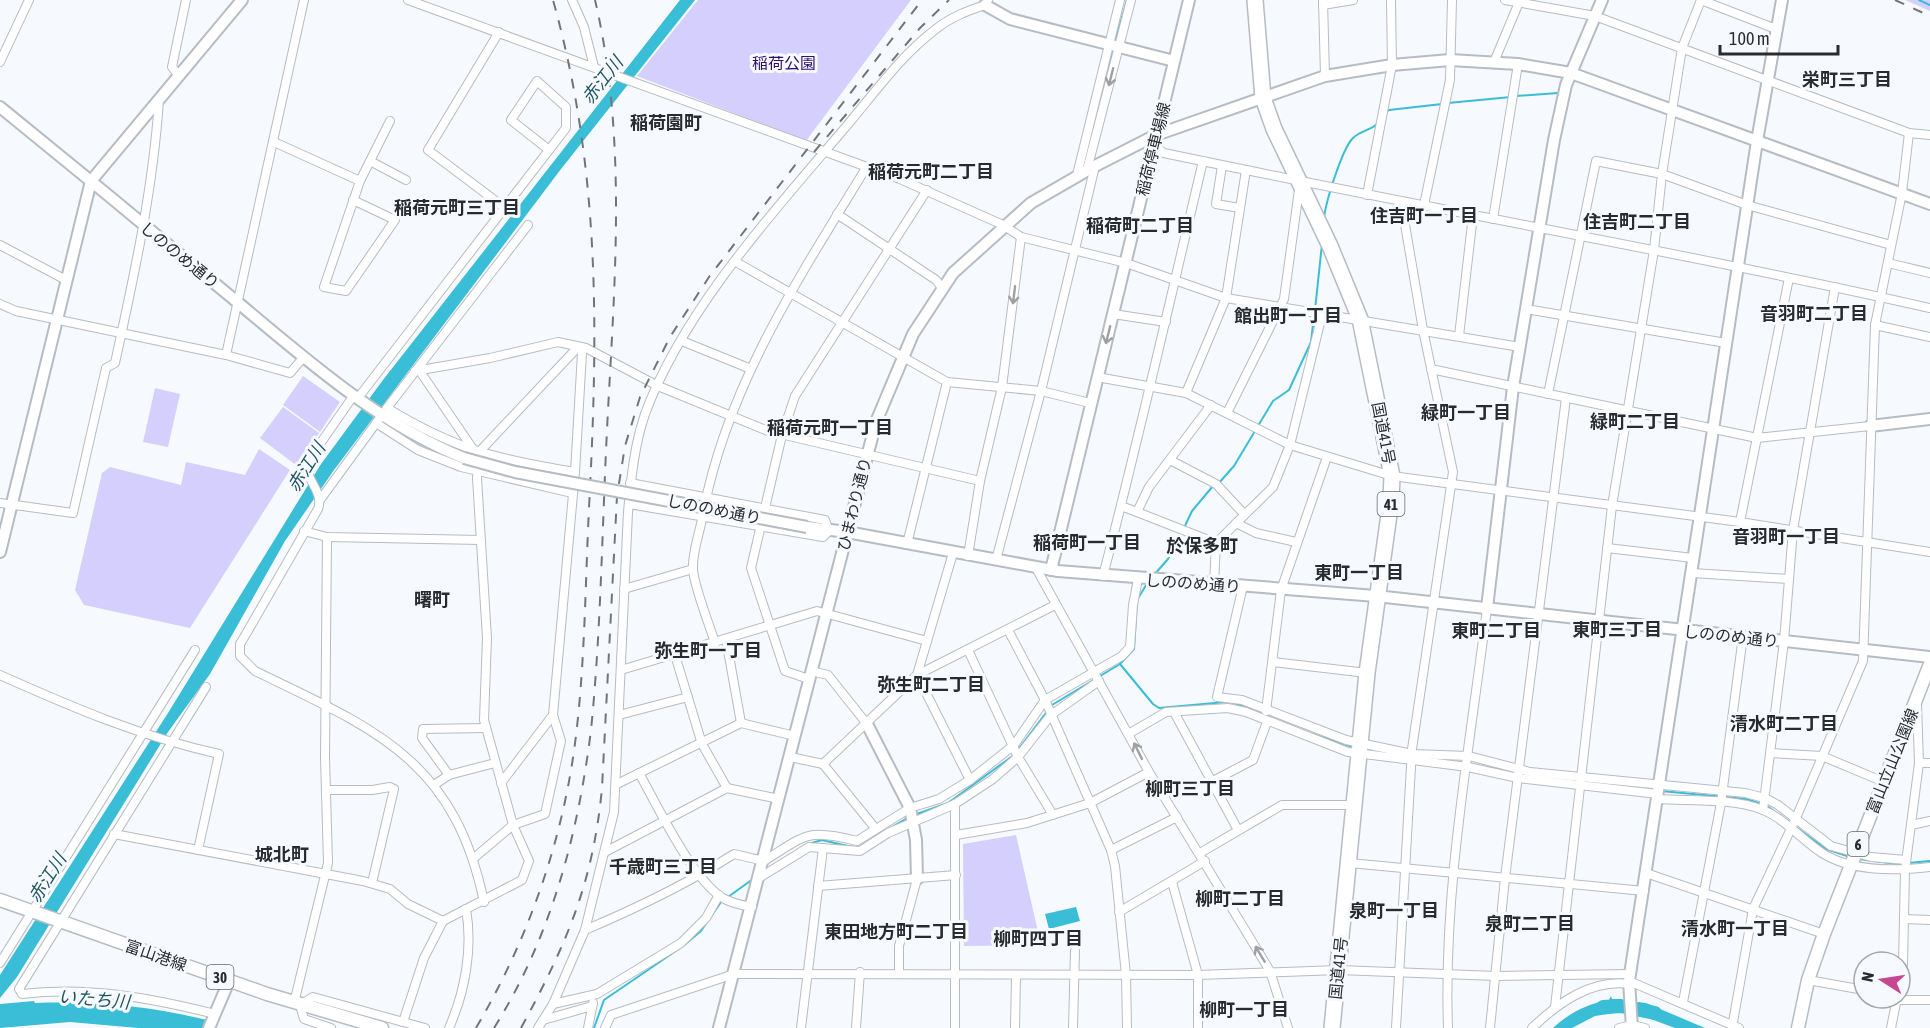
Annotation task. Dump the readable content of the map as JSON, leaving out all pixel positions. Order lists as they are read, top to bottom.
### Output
{
  "streets": {
    "highway": ["国道41号", "41"],
    "main road": [
      "富山立山公園線",
      "6",
      "富山港線",
      "30"
    ],
    "street": ["稲荷停車場線", "しののめ通り", "ひまわり通り"]
  },
  "crossings": [
    ["稲荷停車場線", "しののめ通り"],
    ["稲荷停車場線", "ひまわり通り"],
    ["しののめ通り", "国道41号"],
    ["しののめ通り", "ひまわり通り"],
    ["国道41号", "ひまわり通り"]
  ],
  "districts": [
    "栄町三丁目",
    "稲荷園町",
    "稲荷元町二丁目",
    "稲荷元町三丁目",
    "住吉町一丁目",
    "住吉町二丁目",
    "稲荷町二丁目",
    "音羽町二丁目",
    "館出町一丁目",
    "緑町一丁目",
    "緑町二丁目",
    "稲荷元町一丁目",
    "音羽町一丁目",
    "稲荷町一丁目",
    "於保多町",
    "東町一丁目",
    "曙町",
    "東町三丁目",
    "東町二丁目",
    "弥生町一丁目",
    "弥生町二丁目",
    "清水町二丁目",
    "柳町三丁目",
    "城北町",
    "千歳町三丁目",
    "柳町二丁目",
    "泉町一丁目",
    "泉町二丁目",
    "清水町一丁目",
    "東田地方町二丁目",
    "柳町四丁目",
    "柳町一丁目"
  ],
  "water": ["赤江川", "いたち川"],
  "parks": ["稲荷公園"],
  "scale_bar": "100 m",
  "north": "left"
}
